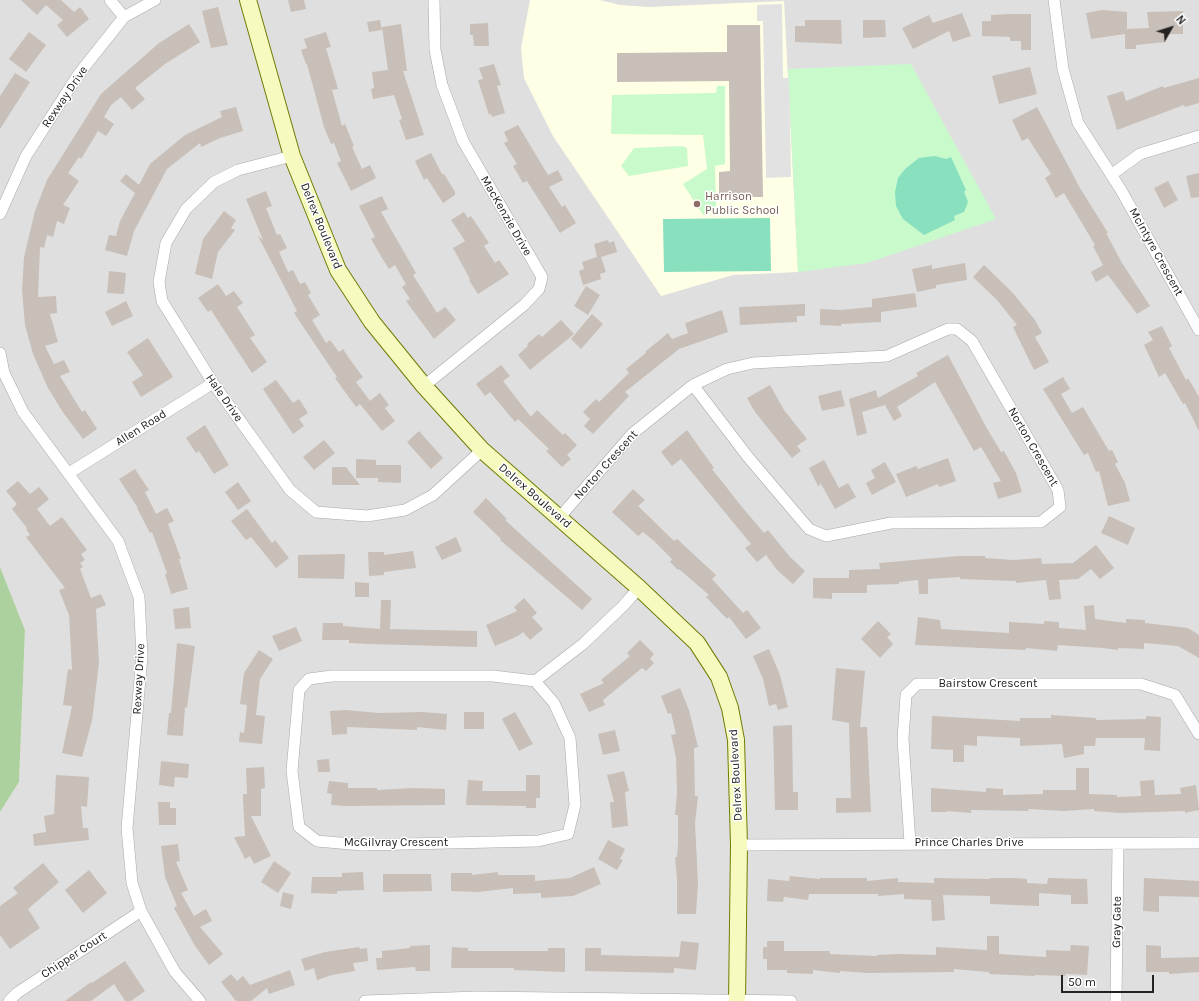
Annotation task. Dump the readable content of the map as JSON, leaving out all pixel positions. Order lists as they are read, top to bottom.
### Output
{
  "streets": {
    "street": [
      "Rexway Drive",
      "MacKenzie Drive",
      "Delrex Boulevard",
      "McIntyre Crescent",
      "Hale Drive",
      "Allen Road",
      "Norton Crescent",
      "Bairstow Crescent",
      "McGilvray Crescent",
      "Prince Charles Drive",
      "Gray Gate",
      "Chipper Court"
    ]
  },
  "crossings": [
    ["Rexway Drive", "Allen Road"],
    ["Rexway Drive", "Chipper Court"],
    ["MacKenzie Drive", "Delrex Boulevard"],
    ["Delrex Boulevard", "Hale Drive"],
    ["Delrex Boulevard", "Norton Crescent"],
    ["Delrex Boulevard", "Prince Charles Drive"],
    ["Hale Drive", "Allen Road"],
    ["Bairstow Crescent", "Prince Charles Drive"],
    ["Prince Charles Drive", "Gray Gate"]
  ],
  "places": ["Harrison Public School"],
  "scale_bar": "50 m",
  "north": "top right"
}
